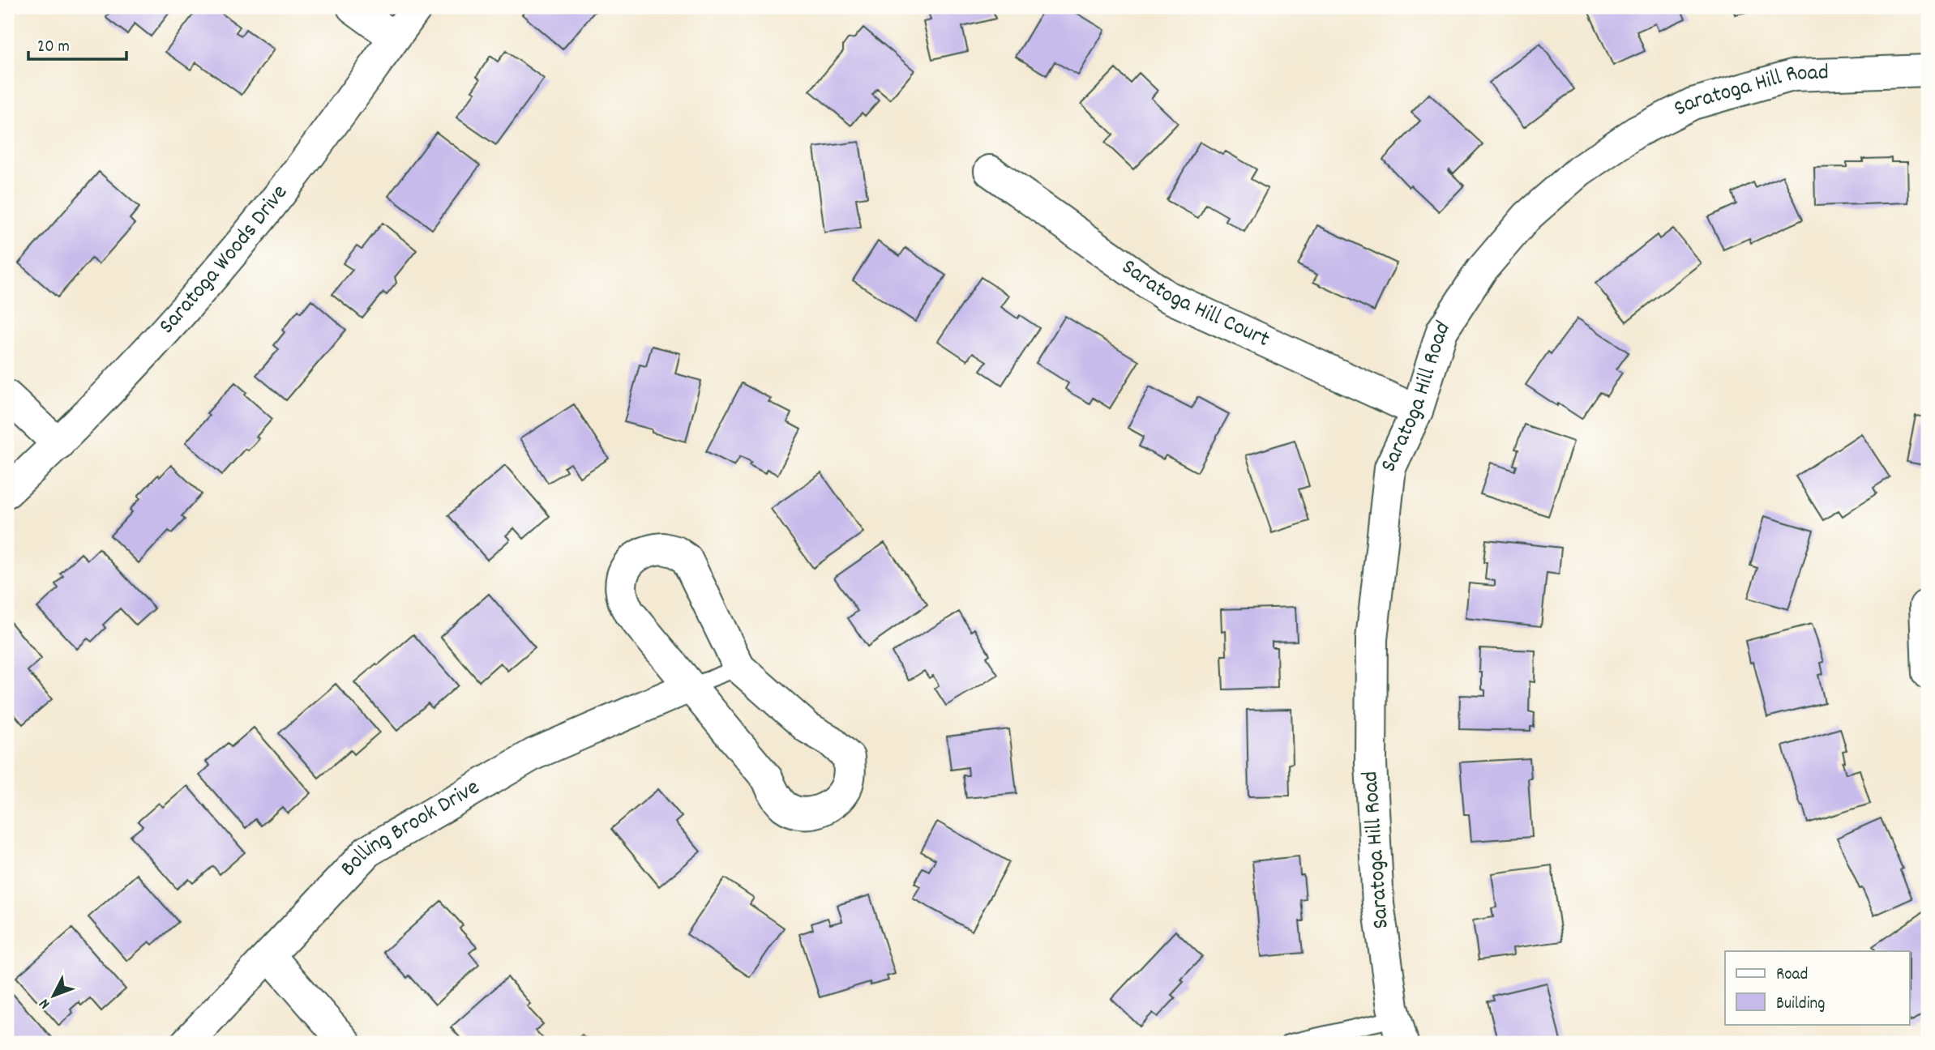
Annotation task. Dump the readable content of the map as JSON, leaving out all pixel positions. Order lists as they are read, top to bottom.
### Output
{
  "streets": {
    "street": [
      "Saratoga Hill Road",
      "Saratoga Woods Drive",
      "Saratoga Hill Court",
      "Bolling Brook Drive"
    ]
  },
  "crossings": [
    ["Saratoga Hill Road", "Saratoga Hill Court"]
  ],
  "legend": ["Road", "Building"],
  "scale_bar": "20 m",
  "north": "bottom left"
}
